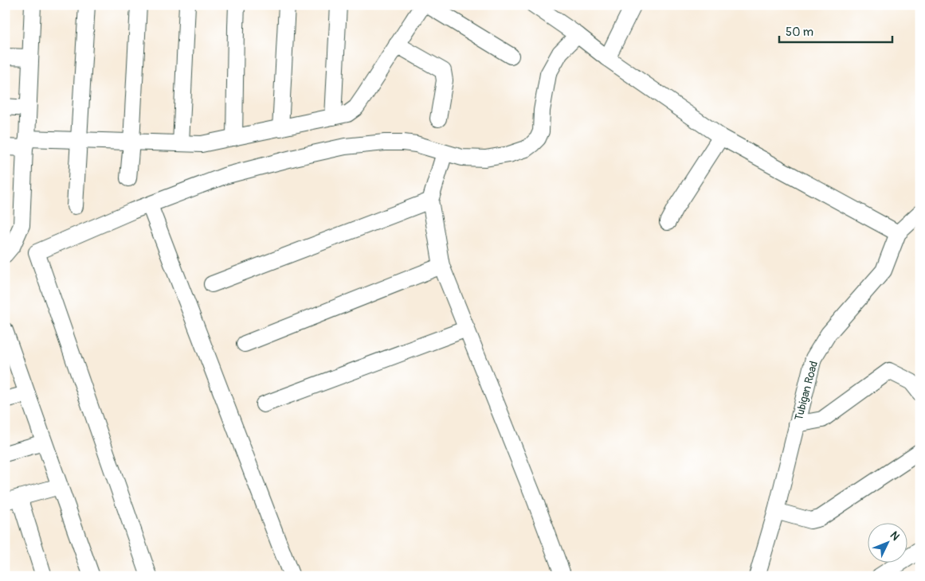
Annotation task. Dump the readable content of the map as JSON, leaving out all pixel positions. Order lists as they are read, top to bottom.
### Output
{
  "streets": {
    "street": ["Tubigan Road"]
  },
  "scale_bar": "50 m",
  "north": "top right"
}
